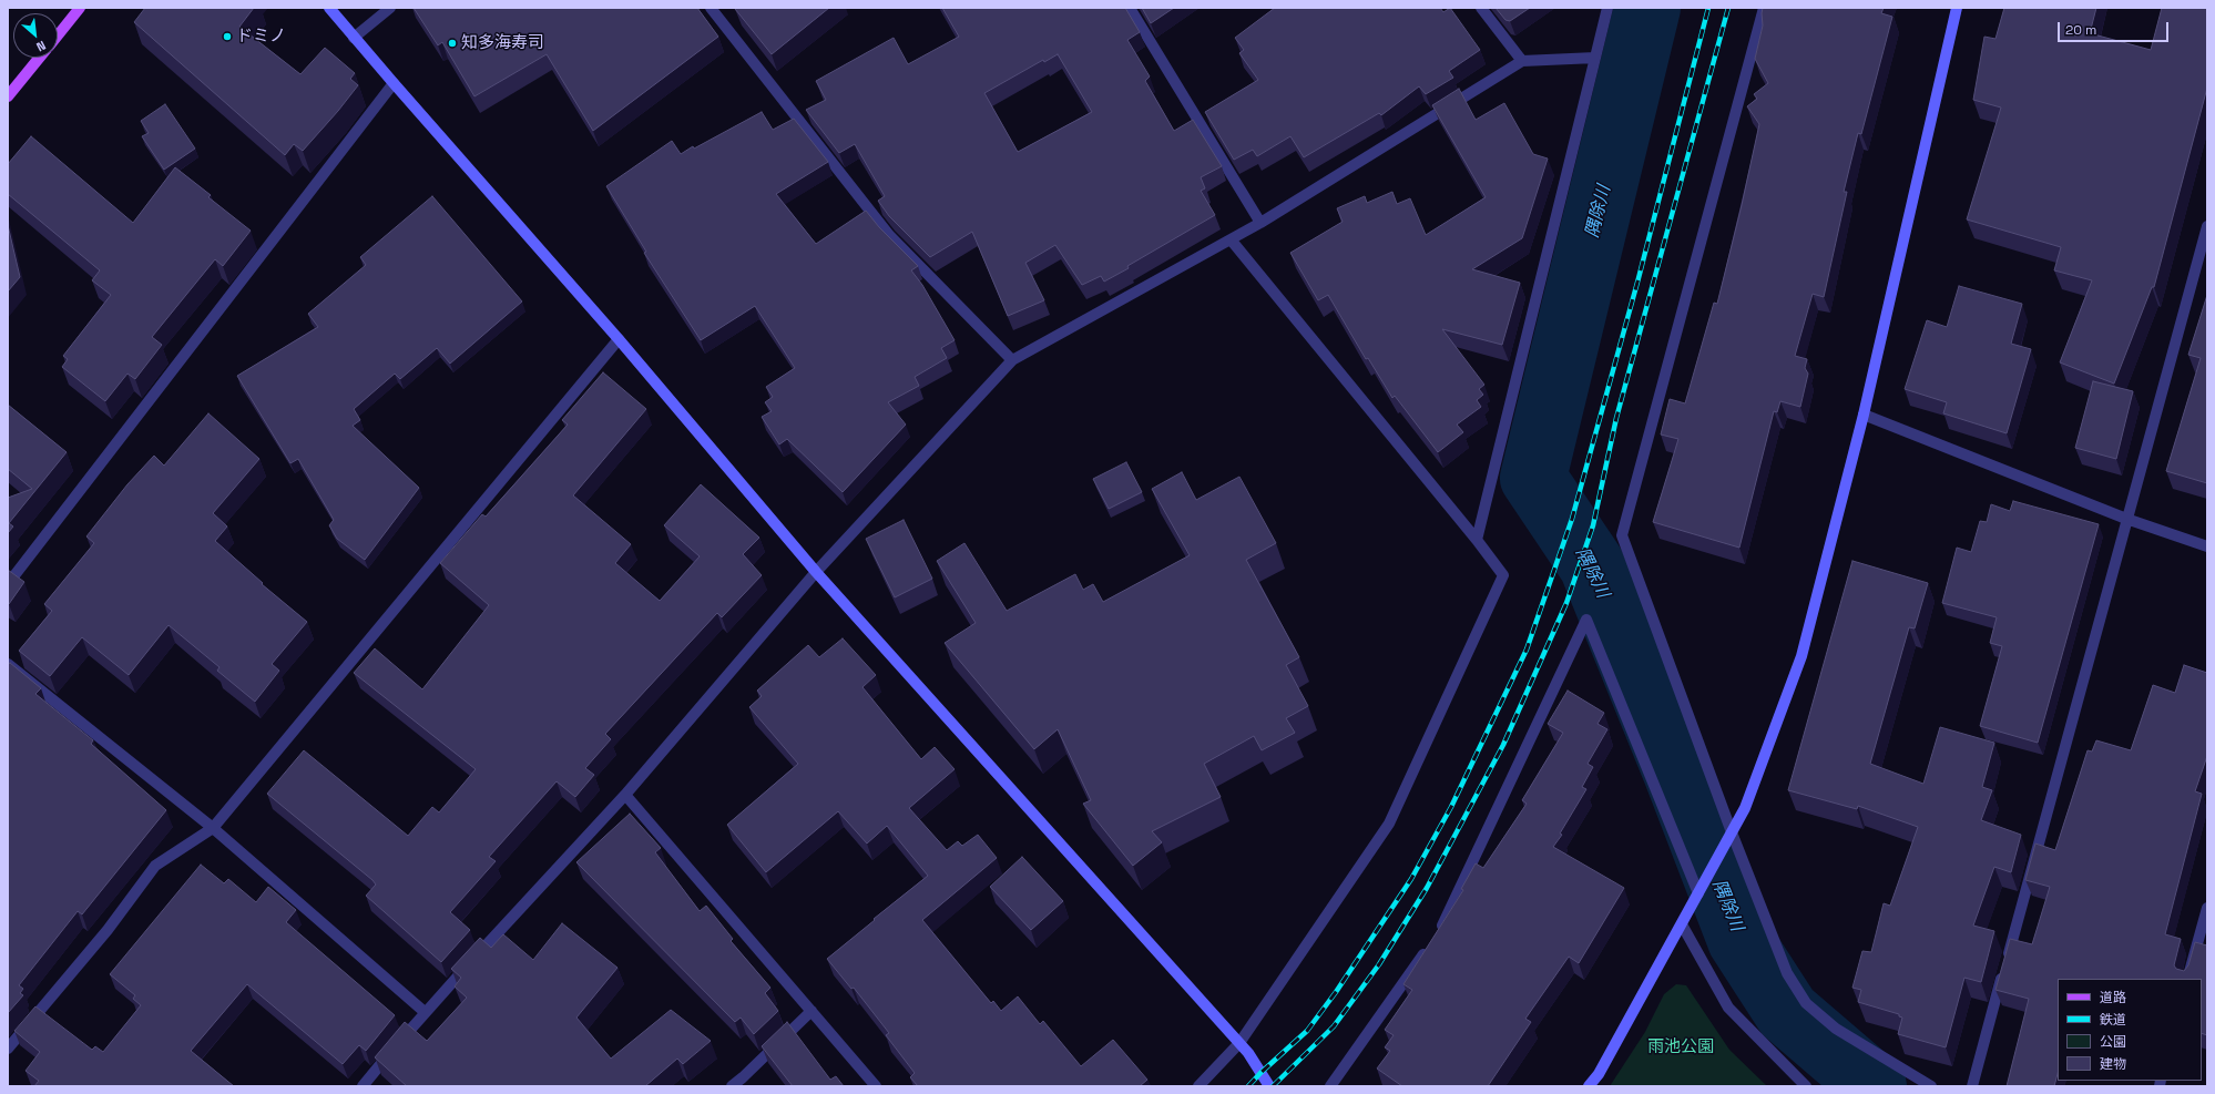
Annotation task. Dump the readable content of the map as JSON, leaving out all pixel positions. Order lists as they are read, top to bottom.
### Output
{
  "water": ["隅除川"],
  "parks": ["雨池公園"],
  "places": ["ドミノ", "知多海寿司"],
  "legend": [
    "道路",
    "鉄道",
    "公園",
    "建物"
  ],
  "scale_bar": "20 m",
  "north": "bottom right"
}
